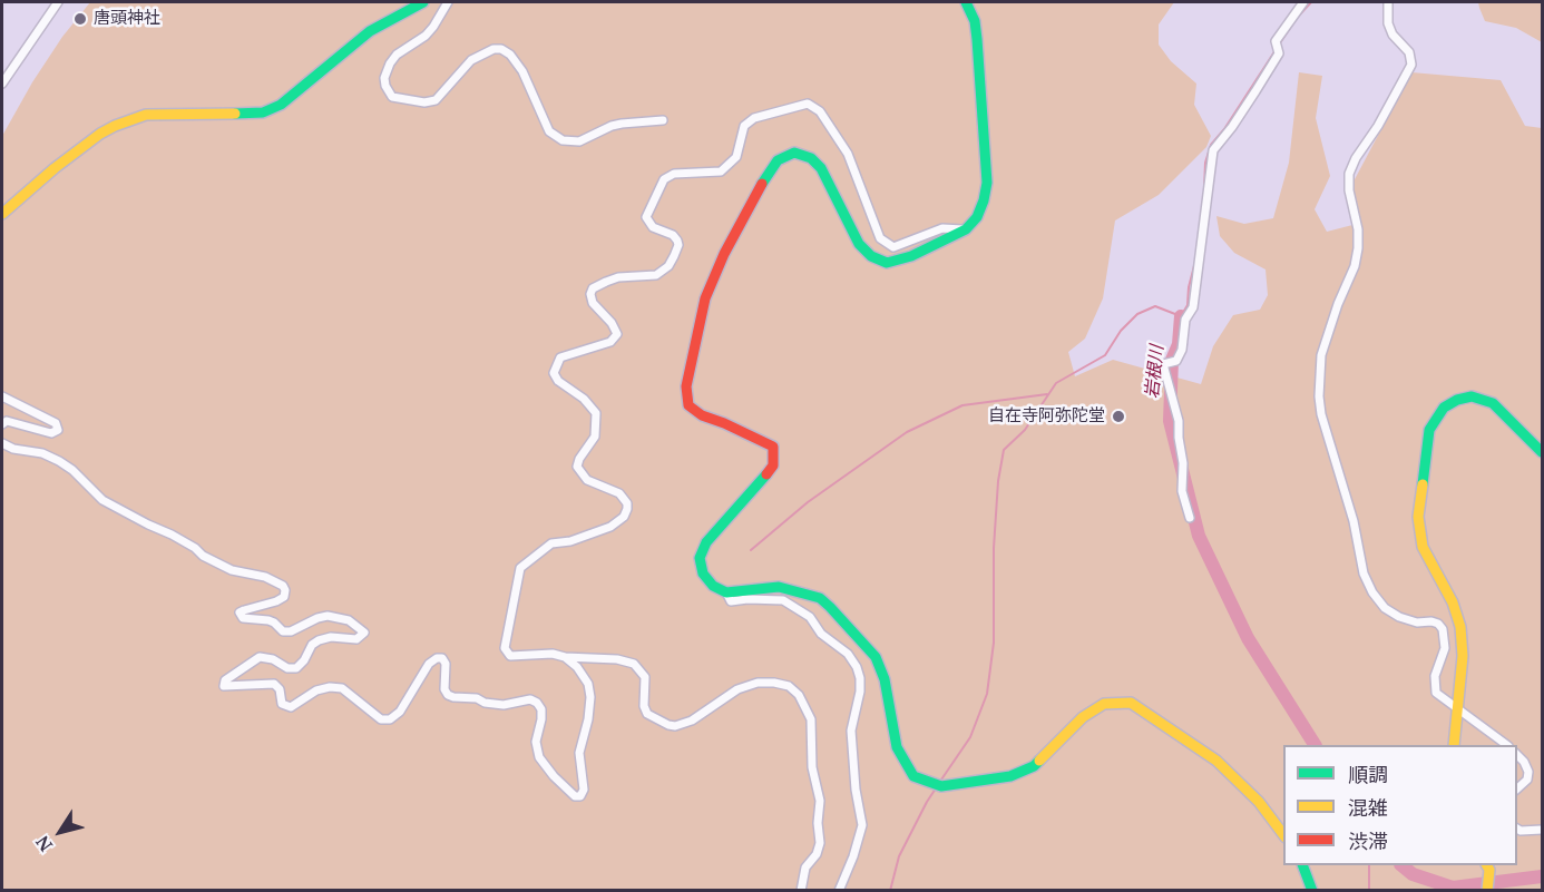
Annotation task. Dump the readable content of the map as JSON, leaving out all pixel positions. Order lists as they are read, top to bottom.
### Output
{
  "water": ["岩根川"],
  "places": ["唐頭神社", "自在寺阿弥陀堂"],
  "legend": ["順調", "混雑", "渋滞"],
  "north": "bottom left"
}
